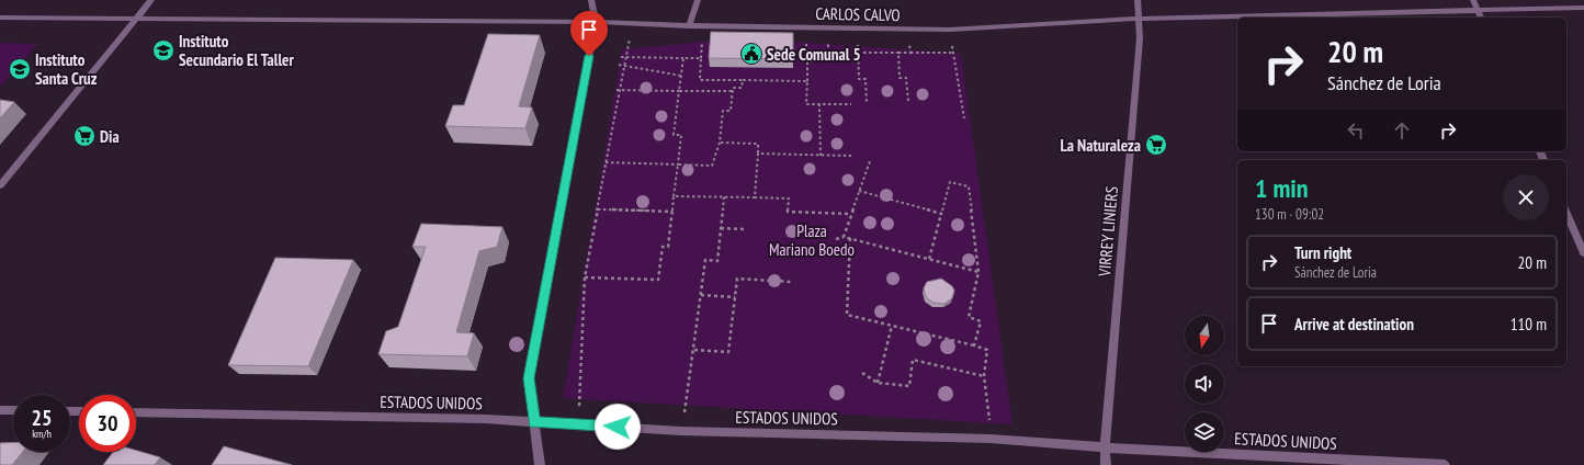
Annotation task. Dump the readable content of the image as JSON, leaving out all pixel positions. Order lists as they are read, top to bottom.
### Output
{
  "streets": {
    "street": ["CARLOS CALVO", "VIRREY LINIERS", "ESTADOS UNIDOS"]
  },
  "crossings": [
    ["CARLOS CALVO", "VIRREY LINIERS"],
    ["VIRREY LINIERS", "ESTADOS UNIDOS"]
  ],
  "parks": ["Plaza Mariano Boedo"],
  "places": {
    "school or university": ["Instituto Secundario El Taller", "Instituto Santa Cruz"],
    "public building": ["Sede Comunal 5"],
    "supermarket": ["Dia", "La Naturaleza"]
  },
  "north": "bottom",
  "page": {
    "turn": ["20 m", "Sánchez de Loria"],
    "heading": ["1 min", "130 m · 09:02"],
    "list": [
      {
        "name": "Turn right",
        "note": "Sánchez de Loria",
        "value": "20 m"
      },
      {
        "name": "Arrive at destination",
        "value": "110 m"
      }
    ],
    "speed": "25 km/h",
    "limit": "30"
  }
}
